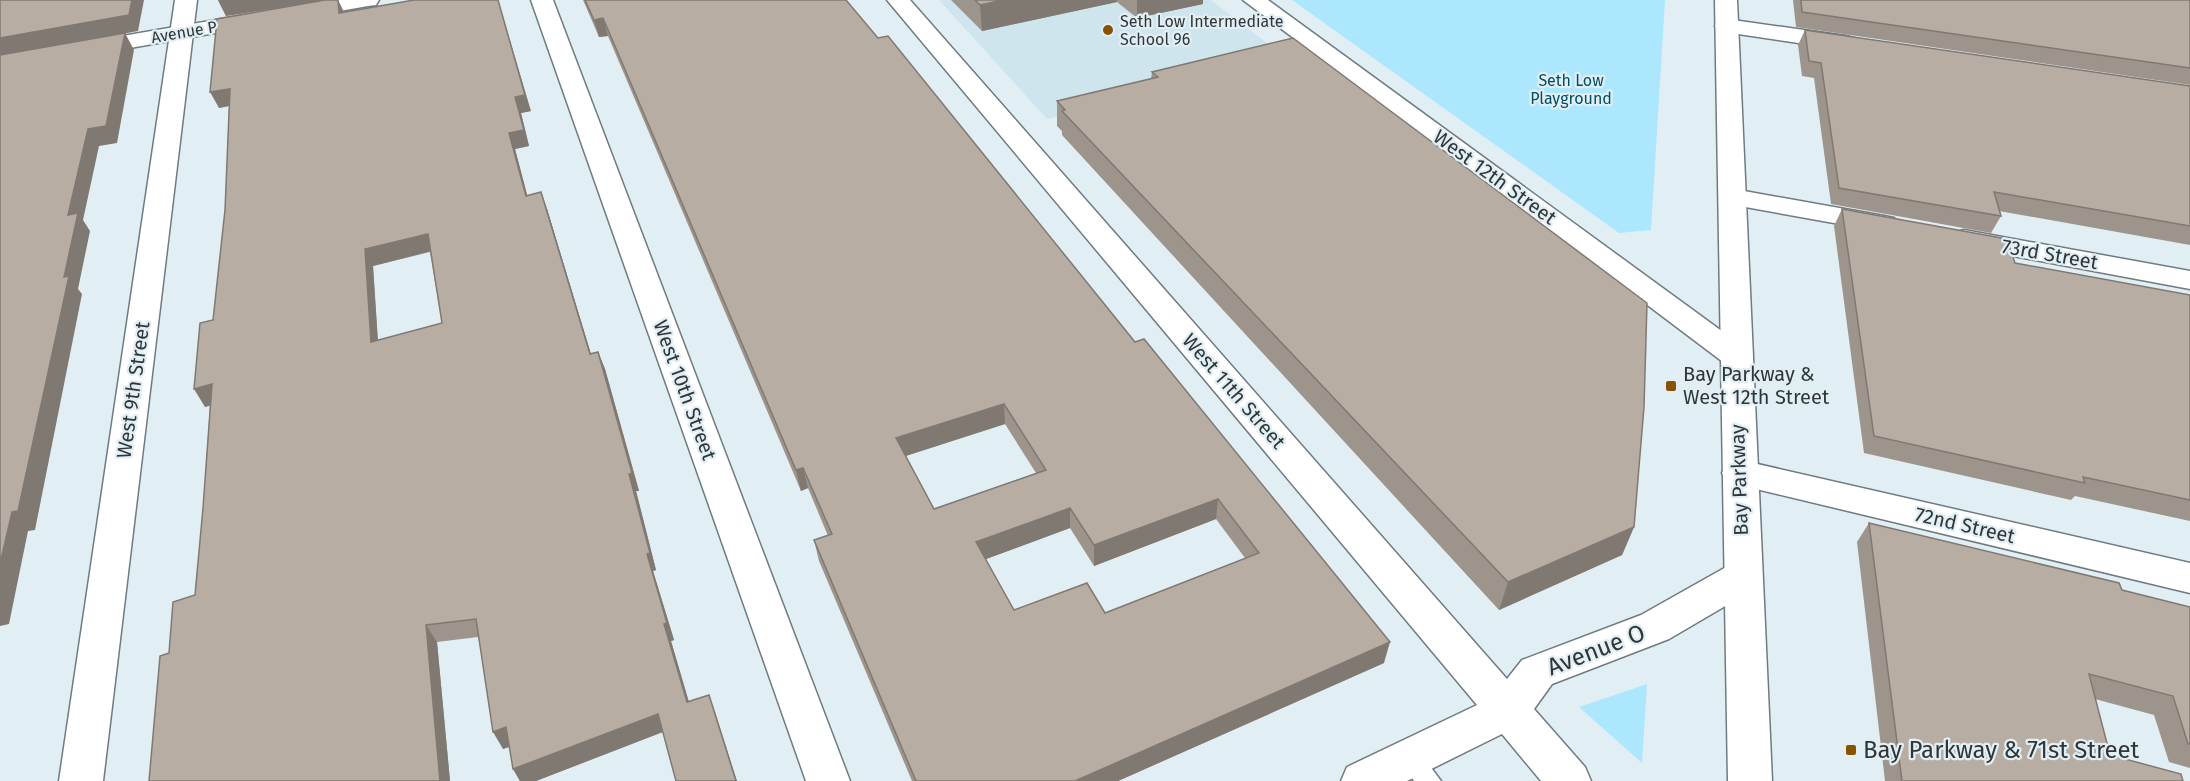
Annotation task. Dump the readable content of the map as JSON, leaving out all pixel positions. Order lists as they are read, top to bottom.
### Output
{
  "streets": {
    "street": [
      "Avenue P",
      "West 12th Street",
      "73rd Street",
      "West 9th Street",
      "West 10th Street",
      "West 11th Street",
      "Bay Parkway",
      "72nd Street",
      "Avenue O"
    ]
  },
  "crossings": [
    ["Avenue P", "West 9th Street"],
    ["West 12th Street", "Bay Parkway"],
    ["West 11th Street", "Avenue O"],
    ["Bay Parkway", "72nd Street"],
    ["Bay Parkway", "Avenue O"]
  ],
  "parks": ["Seth Low Playground"],
  "places": {
    "other": ["Seth Low Intermediate School 96"],
    "transit": ["Bay Parkway & West 12th Street", "Bay Parkway & 71st Street"]
  }
}
